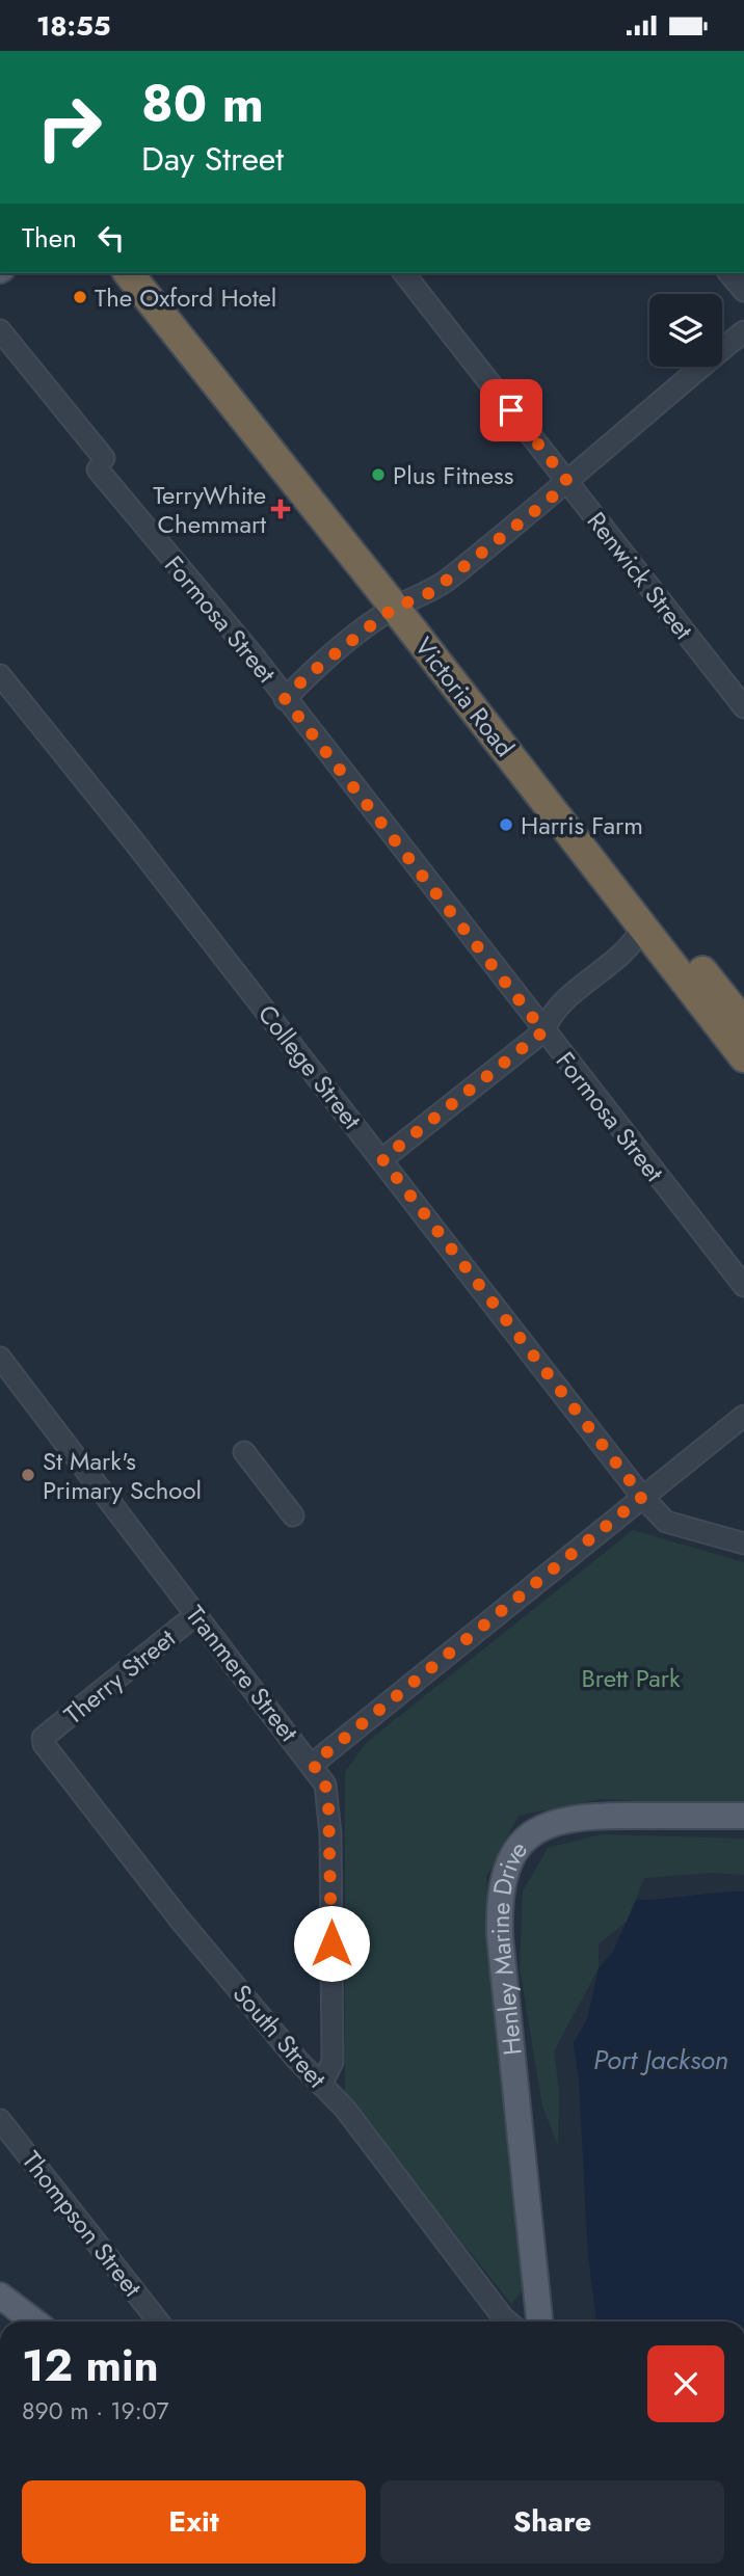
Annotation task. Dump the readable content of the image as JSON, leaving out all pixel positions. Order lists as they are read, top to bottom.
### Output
{
  "streets": {
    "highway": ["Victoria Road"],
    "main road": ["Henley Marine Drive"],
    "street": [
      "Renwick Street",
      "Formosa Street",
      "College Street",
      "Tranmere Street",
      "Therry Street",
      "South Street",
      "Thompson Street"
    ]
  },
  "crossings": [
    ["Tranmere Street", "Therry Street"],
    ["Tranmere Street", "South Street"],
    ["Therry Street", "South Street"]
  ],
  "water": ["Port Jackson"],
  "parks": ["Brett Park"],
  "places": {
    "other": [
      "The Oxford Hotel",
      "Plus Fitness",
      "Harris Farm",
      "St Mark's Primary School"
    ],
    "health": ["TerryWhite Chemmart"]
  },
  "page": {
    "status": "18:55",
    "turn": ["80 m", "Day Street"],
    "then": "Then",
    "heading": ["12 min", "890 m · 19:07"],
    "buttons": ["Exit", "Share"]
  }
}
